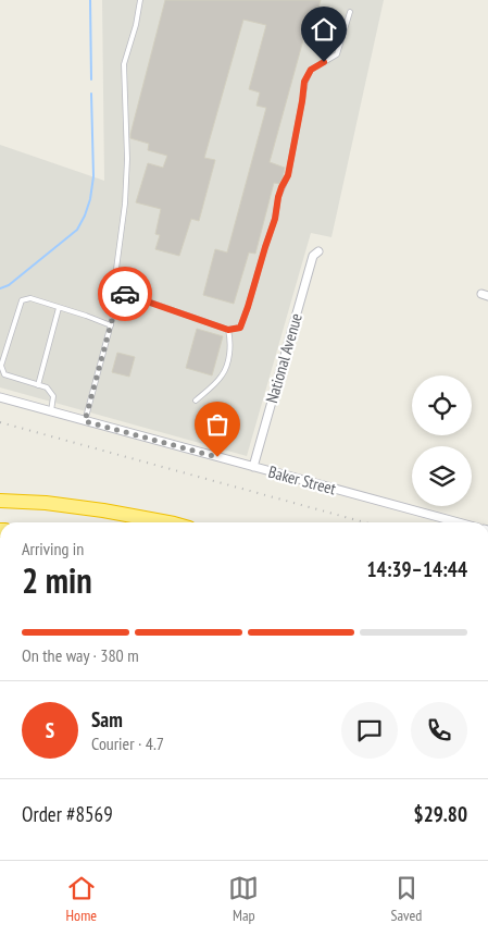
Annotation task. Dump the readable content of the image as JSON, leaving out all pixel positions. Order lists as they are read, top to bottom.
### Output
{
  "streets": {
    "street": ["National Avenue", "Baker Street"]
  },
  "crossings": [
    ["National Avenue", "Baker Street"]
  ],
  "page": {
    "heading": ["2 min", "Arriving in", "14:39–14:44"],
    "panel": [
      "Sam",
      "Courier · 4.7",
      "Order #8569",
      "$29.80"
    ],
    "bar": "On the way · 380 m",
    "round": "S",
    "tabs": ["Home", "Map", "Saved"]
  }
}
